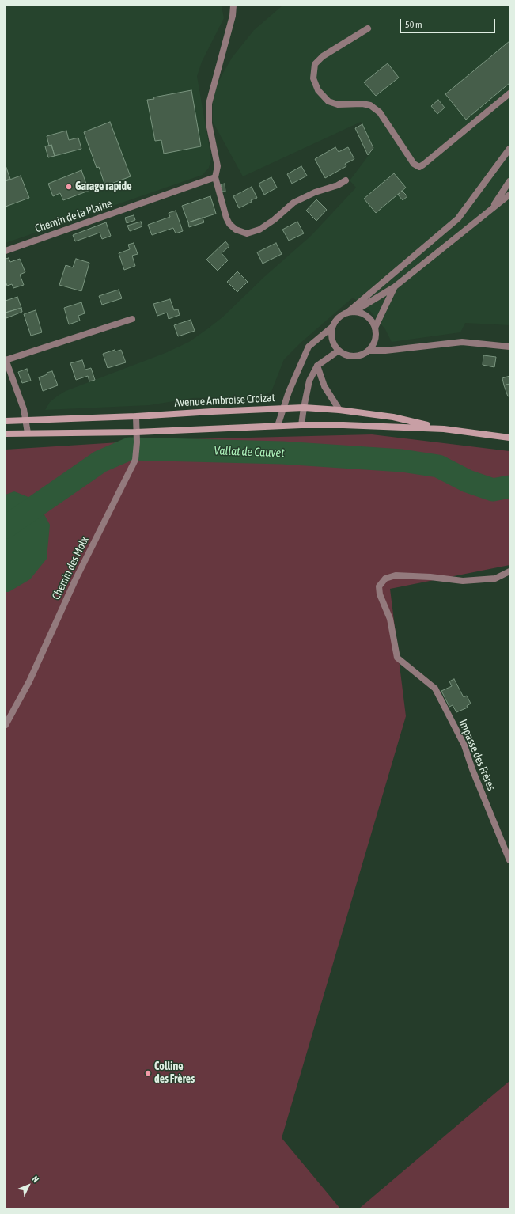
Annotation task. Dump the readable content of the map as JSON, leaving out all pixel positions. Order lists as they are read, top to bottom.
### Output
{
  "streets": {
    "main road": ["Avenue Ambroise Croizat"],
    "street": ["Chemin de la Plaine", "Chemin des Molx", "Impasse des Frères"]
  },
  "crossings": [
    ["Avenue Ambroise Croizat", "Chemin des Molx"]
  ],
  "water": ["Vallat de Cauvet"],
  "places": ["Garage rapide", "Colline des Frères"],
  "scale_bar": "50 m",
  "north": "top right"
}
